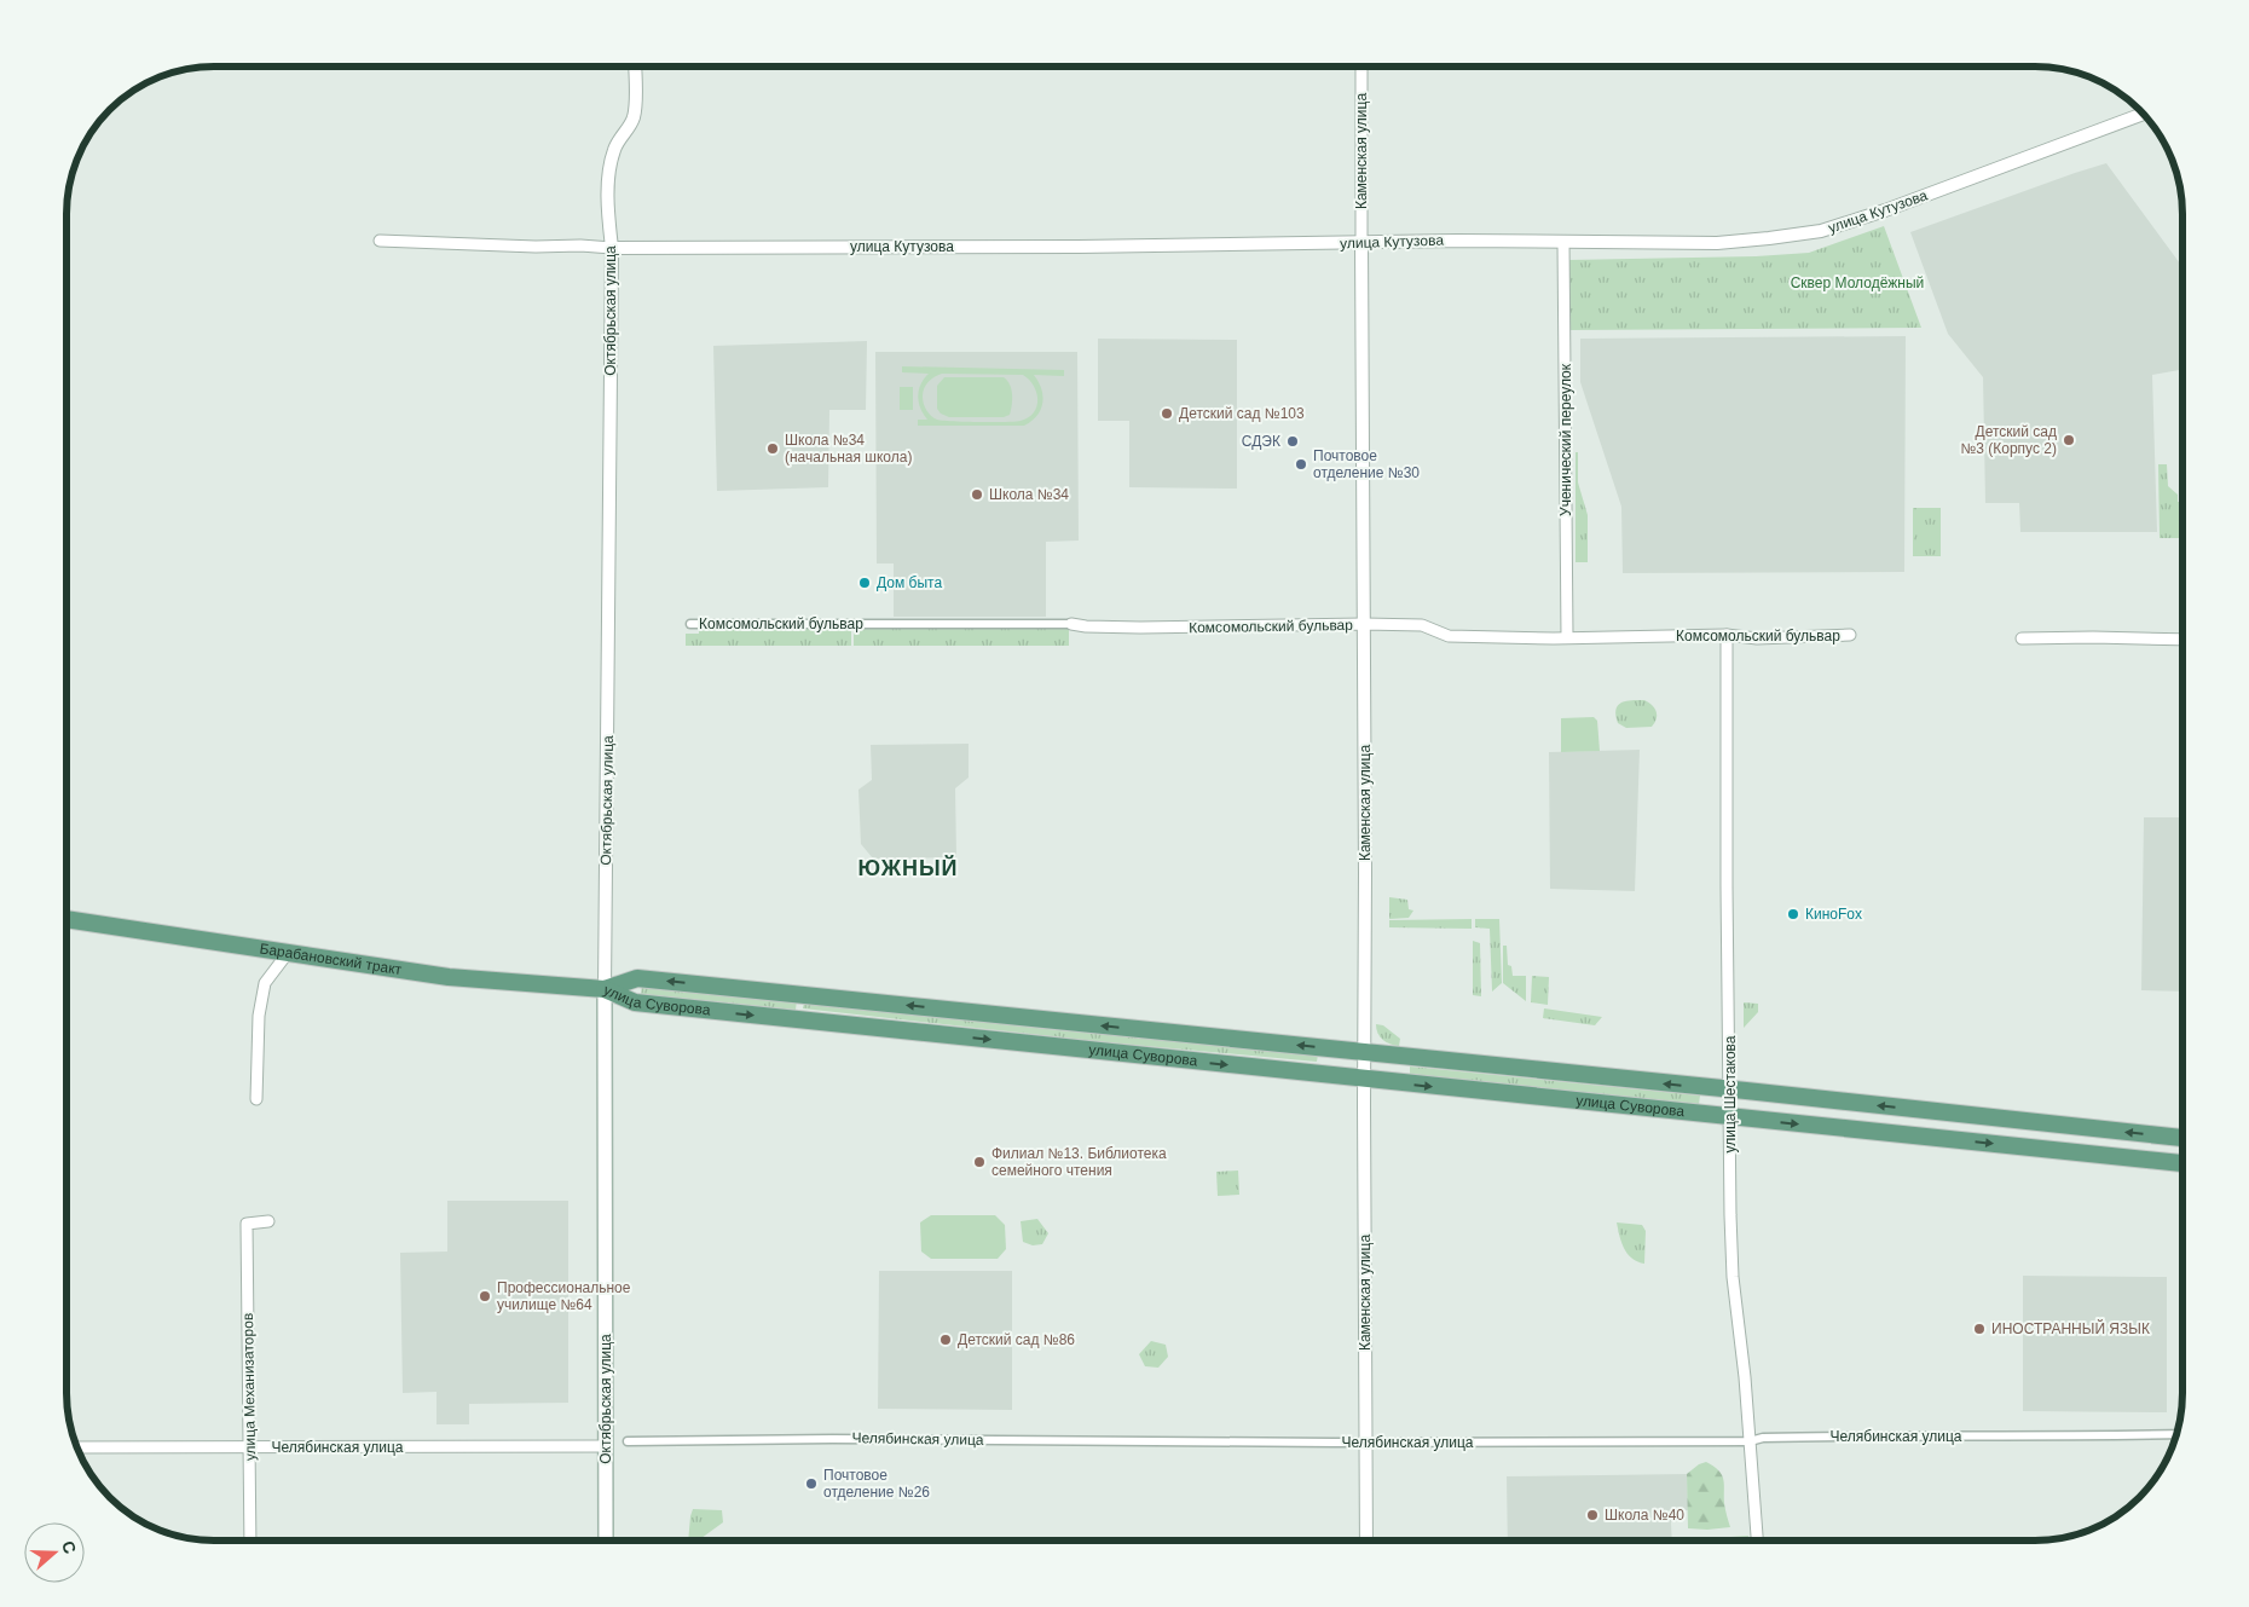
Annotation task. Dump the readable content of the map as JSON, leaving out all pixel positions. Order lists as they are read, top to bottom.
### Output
{
  "streets": {
    "main road": ["Октябрьская улица", "Барабановский тракт", "улица Суворова"],
    "street": [
      "Каменская улица",
      "улица Кутузова",
      "Ученический переулок",
      "Комсомольский бульвар",
      "улица Шестакова",
      "улица Механизаторов",
      "Челябинская улица"
    ]
  },
  "crossings": [
    ["Каменская улица", "улица Кутузова"],
    ["Каменская улица", "Комсомольский бульвар"],
    ["Каменская улица", "улица Суворова"],
    ["Каменская улица", "Челябинская улица"],
    ["улица Кутузова", "Октябрьская улица"],
    ["улица Кутузова", "Ученический переулок"],
    ["Октябрьская улица", "Барабановский тракт"],
    ["Октябрьская улица", "улица Суворова"],
    ["Октябрьская улица", "Челябинская улица"],
    ["Ученический переулок", "Комсомольский бульвар"],
    ["Комсомольский бульвар", "улица Шестакова"],
    ["Барабановский тракт", "улица Суворова"],
    ["улица Суворова", "улица Шестакова"],
    ["улица Шестакова", "Челябинская улица"],
    ["улица Механизаторов", "Челябинская улица"]
  ],
  "districts": ["ЮЖНЫЙ"],
  "parks": ["Сквер Молодёжный"],
  "places": [
    "Детский сад №103",
    "Детский сад №3 (Корпус 2)",
    "СДЭК",
    "Школа №34 (начальная школа)",
    "Почтовое отделение №30",
    "Школа №34",
    "Дом быта",
    "КиноFox",
    "Филиал №13. Библиотека семейного чтения",
    "Профессиональное училище №64",
    "ИНОСТРАННЫЙ ЯЗЫК",
    "Детский сад №86",
    "Почтовое отделение №26",
    "Школа №40"
  ],
  "north": "right"
}
